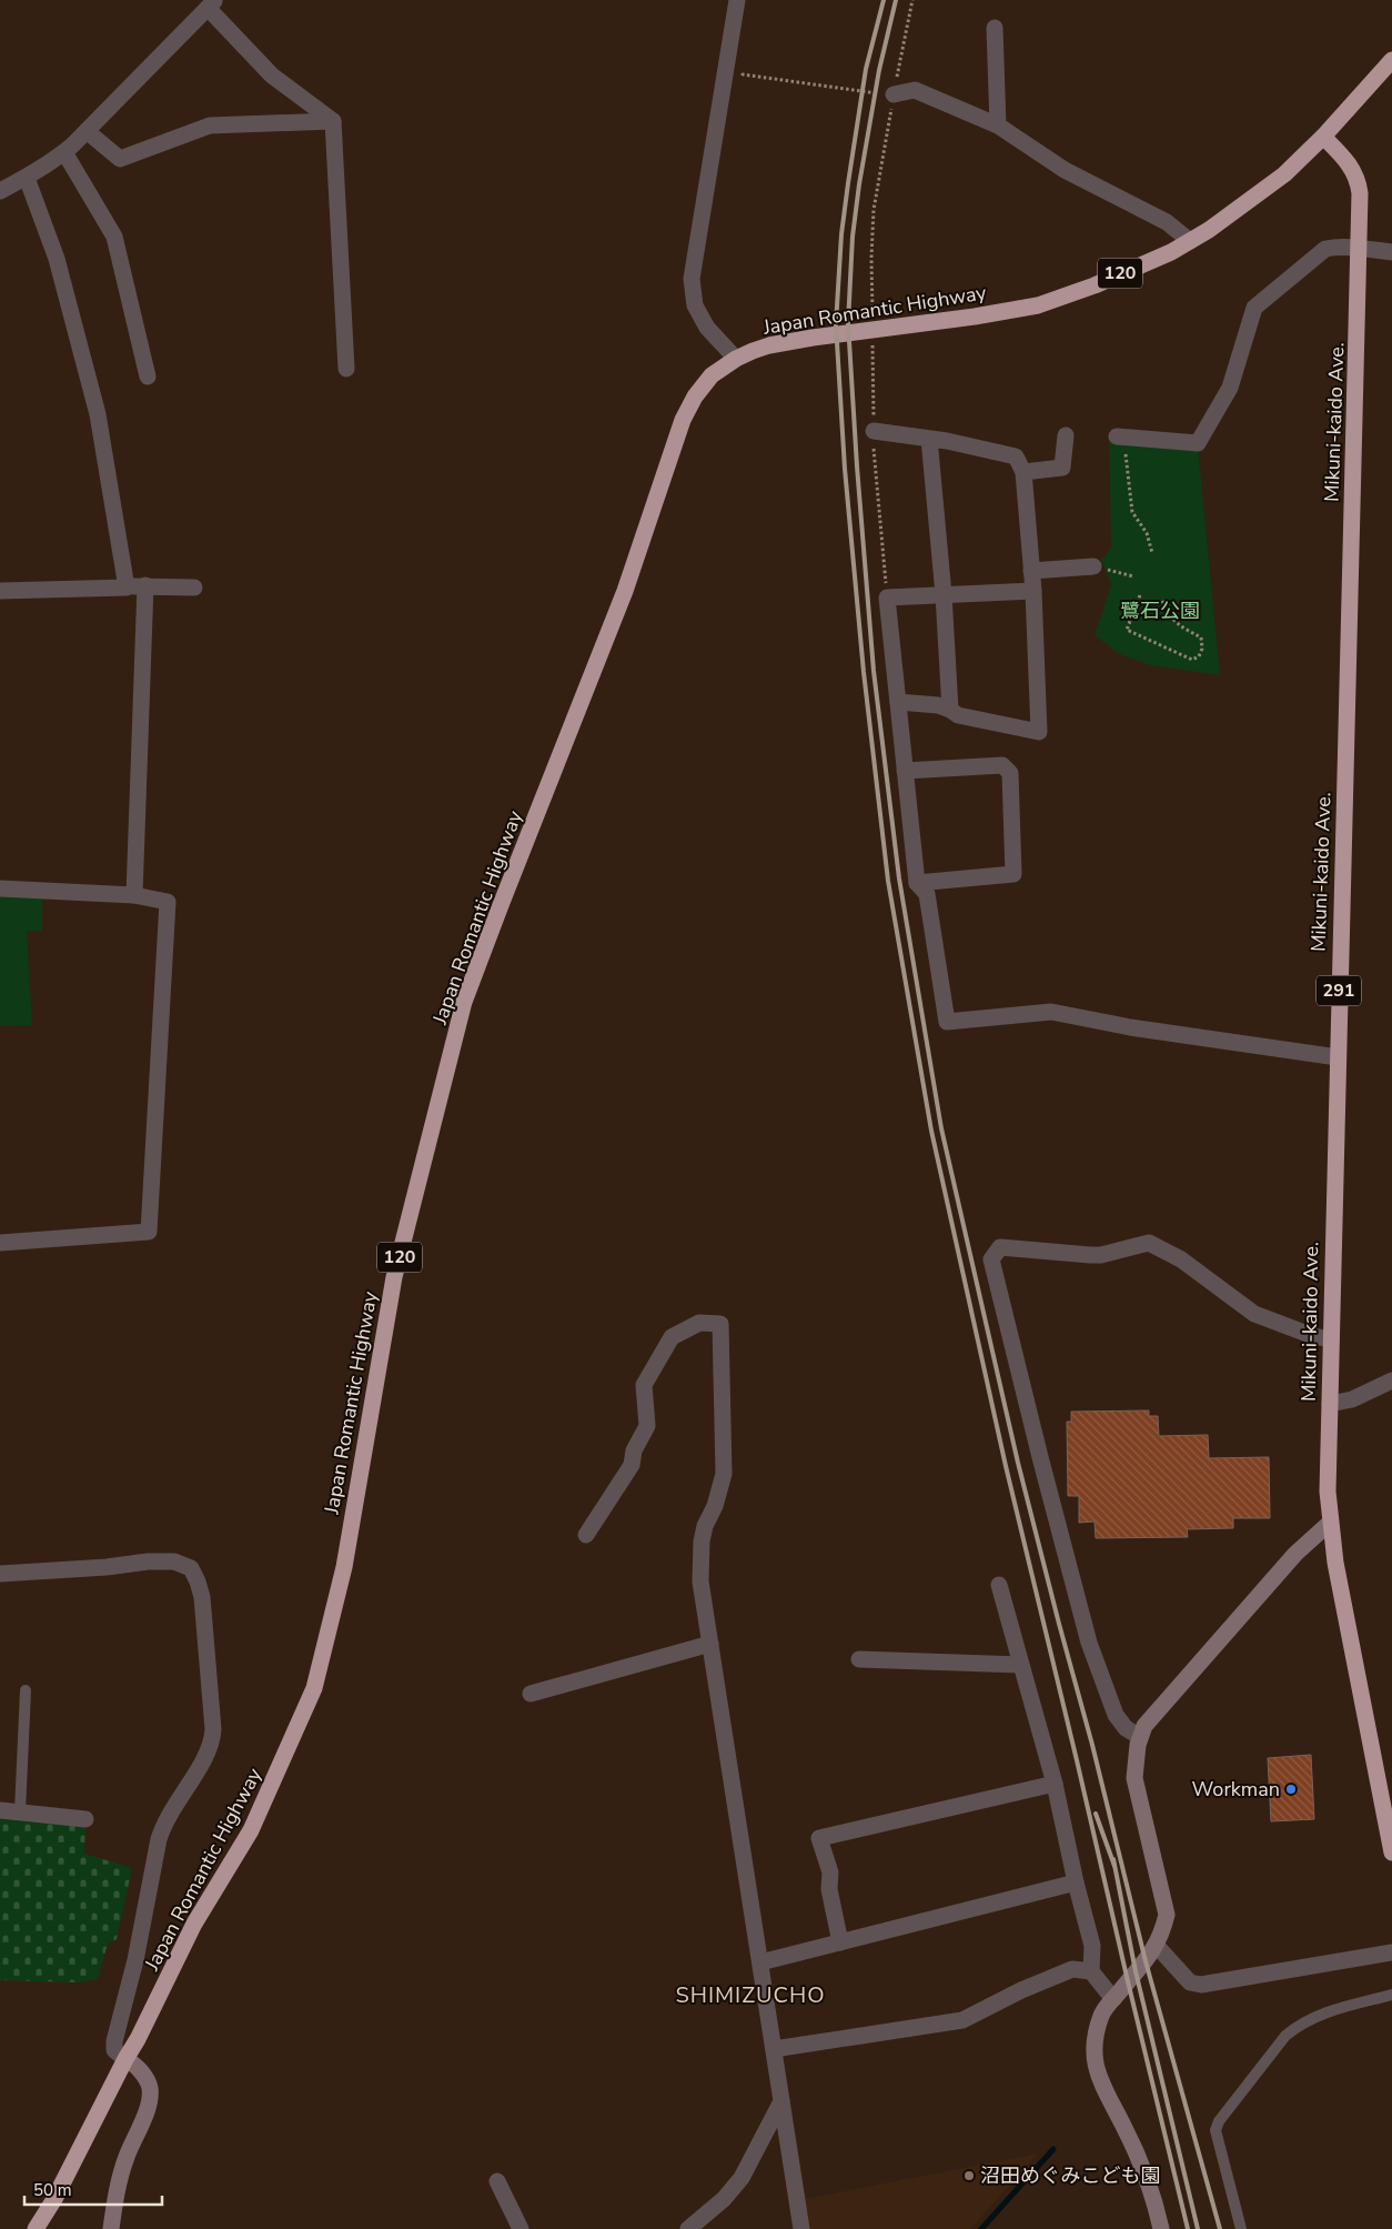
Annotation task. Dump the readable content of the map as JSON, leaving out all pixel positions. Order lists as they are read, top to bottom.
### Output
{
  "streets": {
    "highway": [
      "120",
      "Japan Romantic Highway",
      "Mikuni-kaido Ave.",
      "291"
    ]
  },
  "crossings": [
    ["120", "Japan Romantic Highway"],
    ["120", "Mikuni-kaido Ave."],
    ["Japan Romantic Highway", "Mikuni-kaido Ave."]
  ],
  "districts": ["SHIMIZUCHO"],
  "parks": ["鷺石公園"],
  "places": ["Workman", "沼田めぐみこども園"],
  "scale_bar": "50 m"
}
